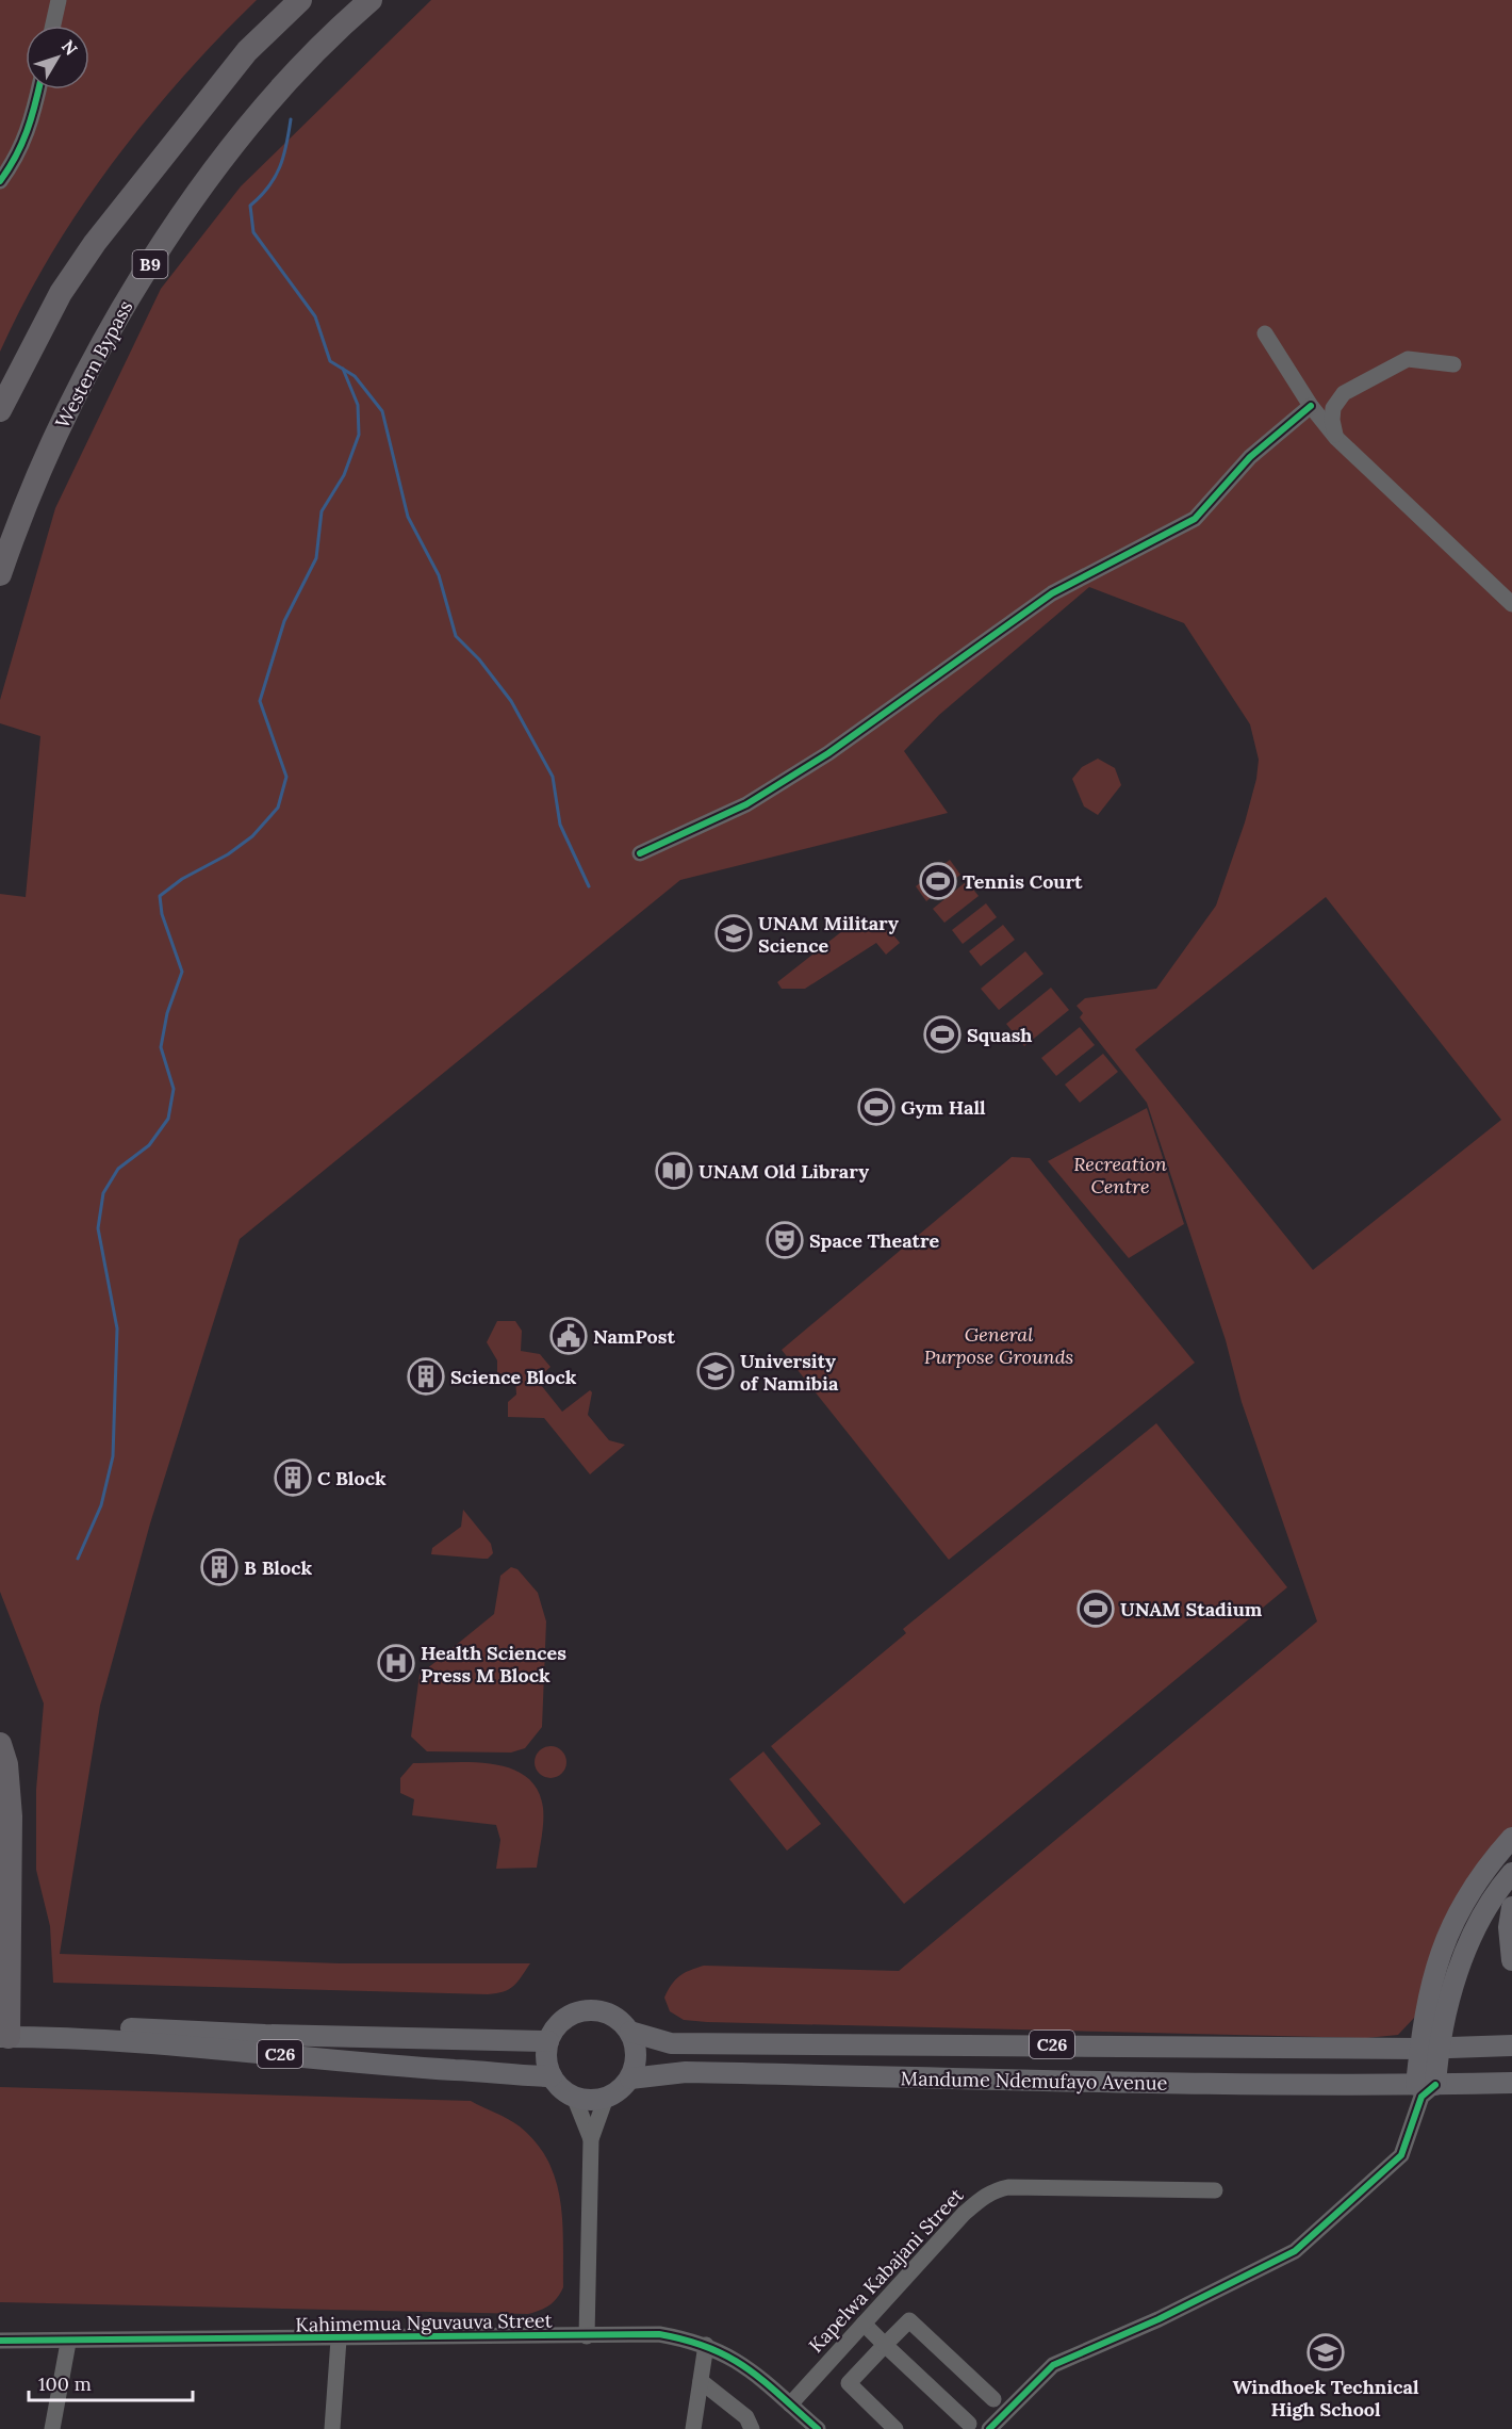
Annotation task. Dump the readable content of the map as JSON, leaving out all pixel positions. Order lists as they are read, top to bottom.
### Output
{
  "streets": {
    "highway": ["B9", "Western Bypass"],
    "main road": ["C26", "Mandume Ndemufayo Avenue"],
    "street": ["Kapelwa Kabajani Street", "Kahimemua Nguvauva Street"]
  },
  "crossings": [
    ["C26", "Mandume Ndemufayo Avenue"],
    ["Kapelwa Kabajani Street", "Kahimemua Nguvauva Street"]
  ],
  "parks": ["Recreation Centre", "General Purpose Grounds"],
  "places": {
    "sports": [
      "Tennis Court",
      "Squash",
      "Gym Hall",
      "UNAM Stadium"
    ],
    "school or university": ["UNAM Military Science", "University of Namibia", "Windhoek Technical High School"],
    "library": ["UNAM Old Library"],
    "theatre": ["Space Theatre"],
    "public building": ["NamPost"],
    "building": ["Science Block", "C Block", "B Block"],
    "hospital": ["Health Sciences Press M Block"]
  },
  "scale_bar": "100 m",
  "north": "top right"
}
